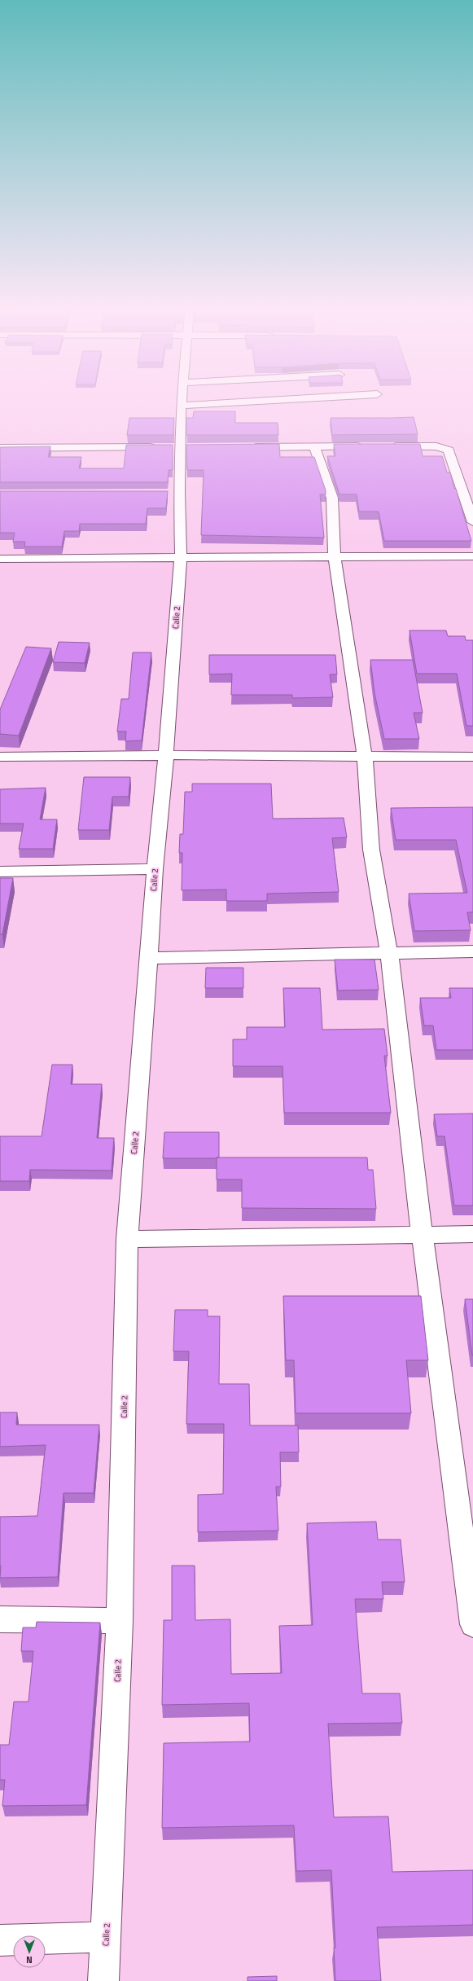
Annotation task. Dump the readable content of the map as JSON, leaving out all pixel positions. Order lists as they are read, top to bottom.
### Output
{
  "streets": {
    "street": ["Calle 2"]
  },
  "north": "bottom"
}
